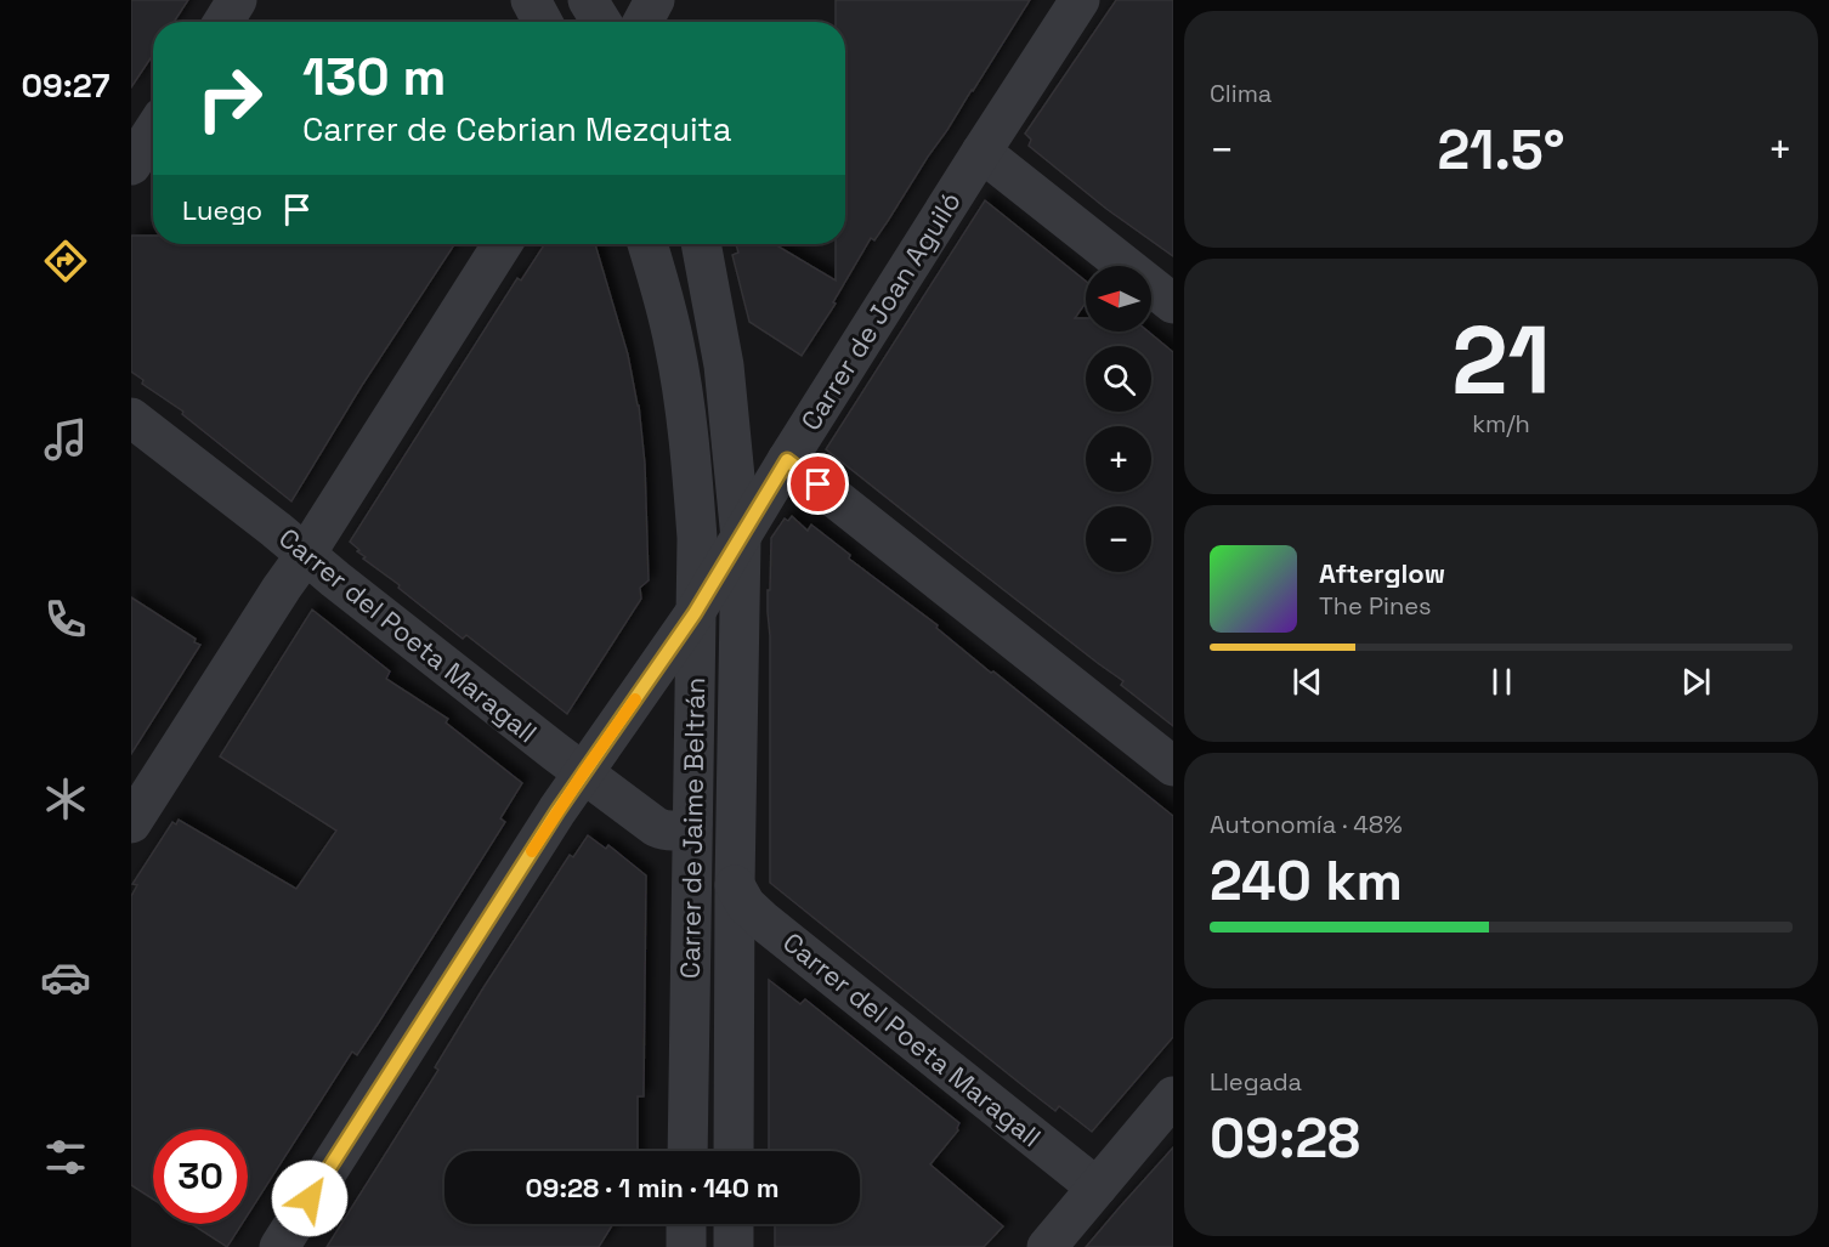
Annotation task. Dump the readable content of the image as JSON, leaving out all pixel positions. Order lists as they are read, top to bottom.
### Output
{
  "streets": {
    "street": ["Carrer de Joan Aguiló", "Carrer del Poeta Maragall", "Carrer de Jaime Beltrán"]
  },
  "crossings": [
    ["Carrer de Joan Aguiló", "Carrer del Poeta Maragall"],
    ["Carrer de Joan Aguiló", "Carrer de Jaime Beltrán"],
    ["Carrer del Poeta Maragall", "Carrer de Jaime Beltrán"]
  ],
  "north": "left",
  "page": {
    "tabs": "09:27",
    "tile": [
      "Clima",
      ["21", "km/h"],
      ["Autonomía · 48%", "240 km"],
      ["Llegada", "09:28"]
    ],
    "turn": ["130 m", "Carrer de Cebrian Mezquita"],
    "heat": ["−", "21.5°", "+"],
    "then": "Luego",
    "map_buttons": ["+", "−"],
    "song": ["Afterglow", "The Pines"],
    "limit": "30",
    "trip": "09:28 · 1 min · 140 m"
  }
}
